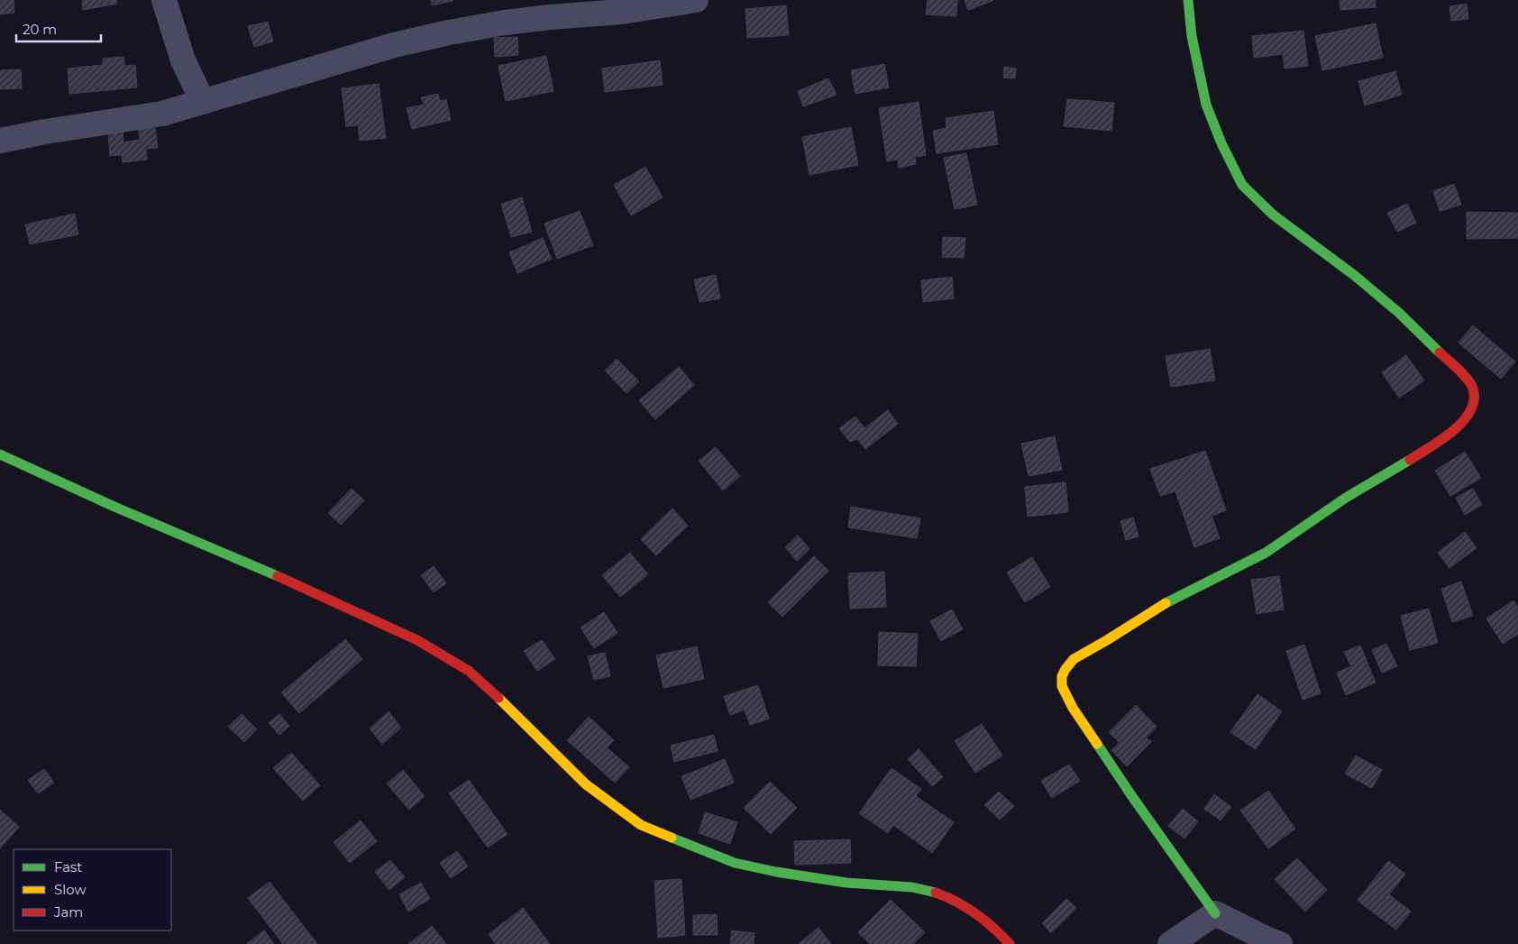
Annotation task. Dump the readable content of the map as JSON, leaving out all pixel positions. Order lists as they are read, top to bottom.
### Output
{
  "legend": ["Fast", "Slow", "Jam"],
  "scale_bar": "20 m"
}
